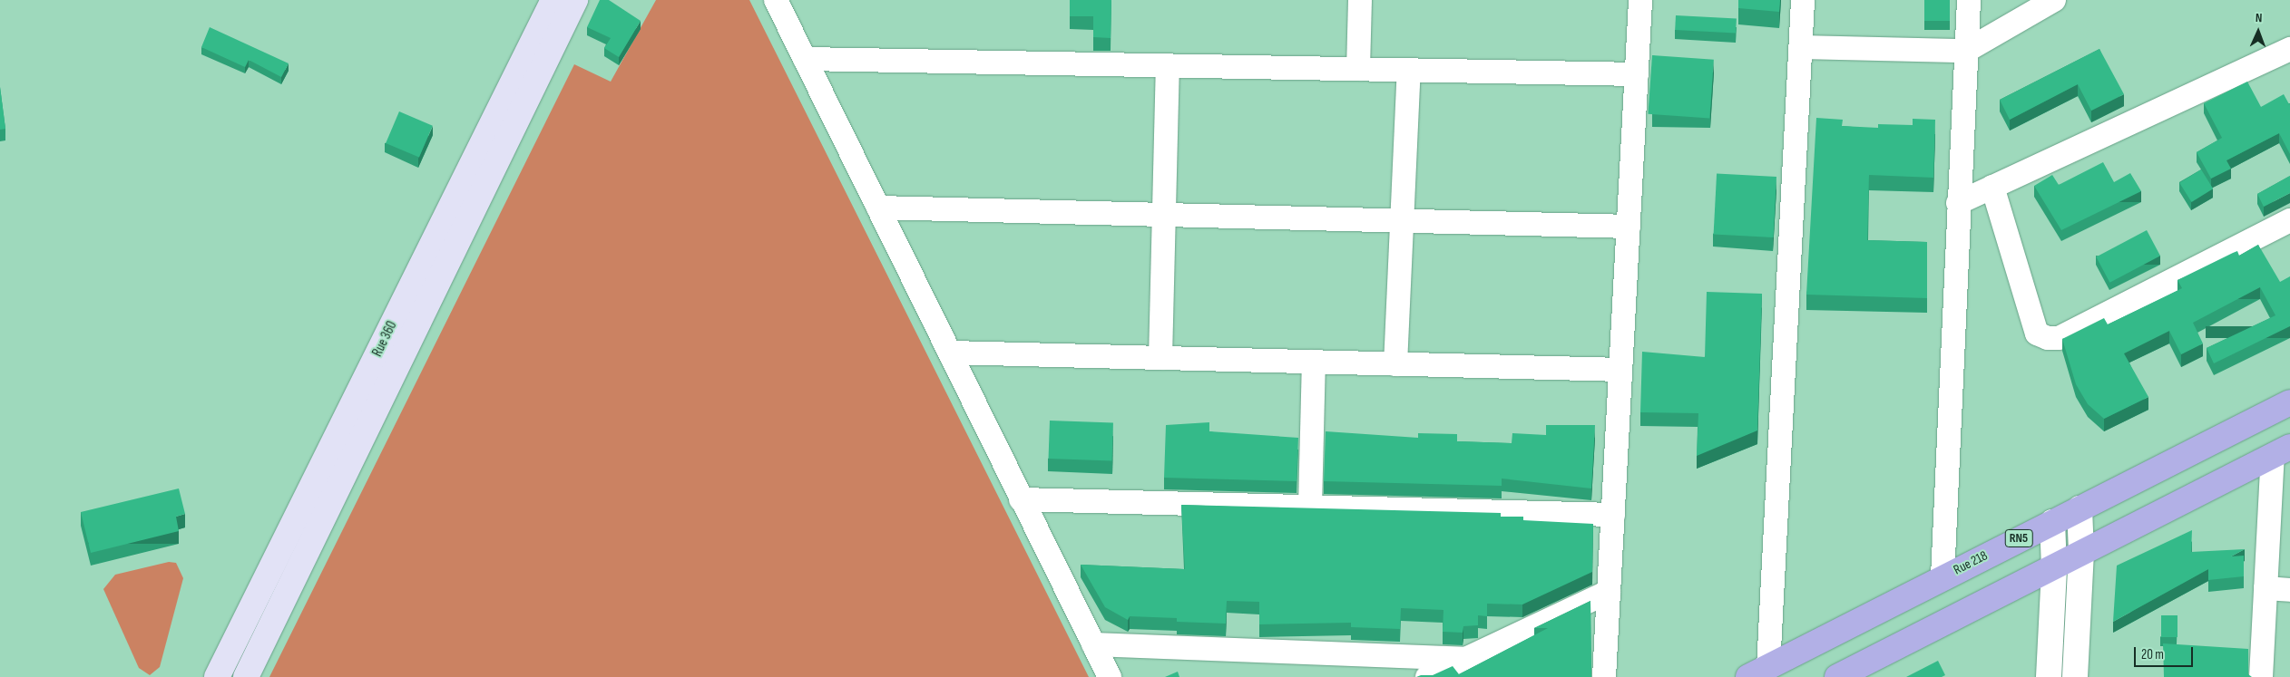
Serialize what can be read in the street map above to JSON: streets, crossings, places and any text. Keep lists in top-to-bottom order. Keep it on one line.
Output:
{"streets":{"highway":["RN5","Rue 218"],"main road":["Rue 360"]},"scale_bar":"20 m","north":"top"}
